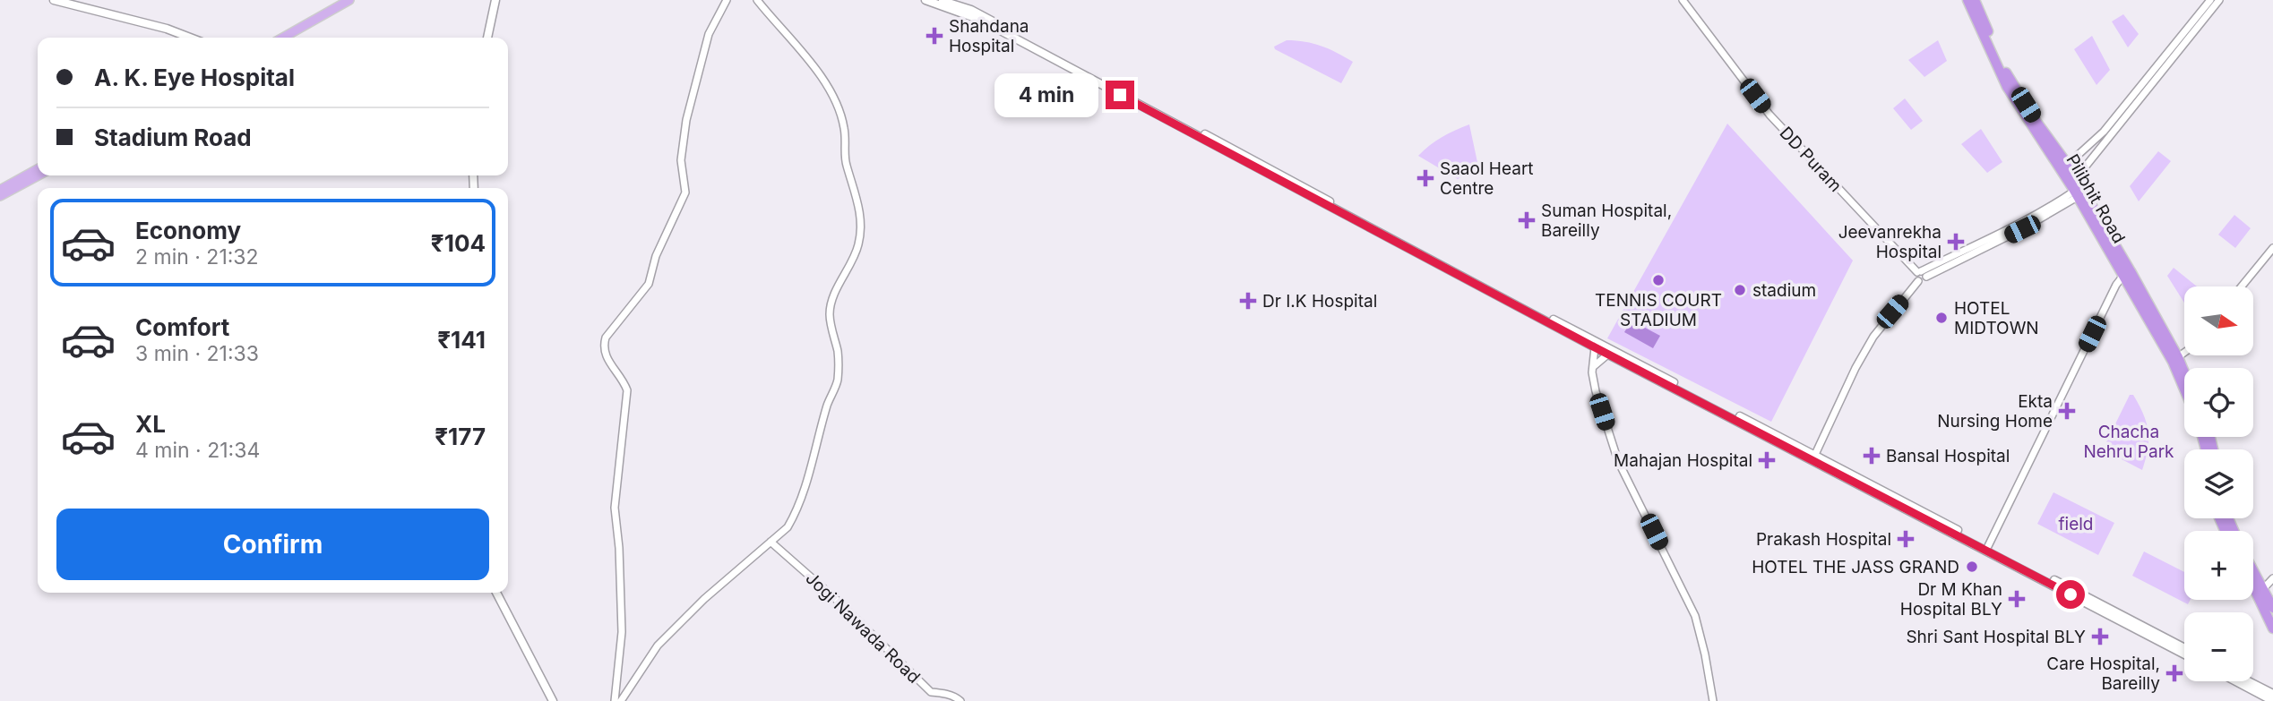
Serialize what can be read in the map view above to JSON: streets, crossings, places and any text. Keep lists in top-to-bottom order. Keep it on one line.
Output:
{"streets":{"highway":["Pilibhit Road"],"street":["DD Puram","Jogi Nawada Road"]},"parks":["Chacha Nehru Park","field"],"places":{"health":["Shahdana Hospital","Saaol Heart Centre","Suman Hospital, Bareilly","Jeevanrekha Hospital","Dr I.K Hospital","Ekta Nursing Home","Bansal Hospital","Mahajan Hospital","Prakash Hospital","Dr M Khan Hospital BLY","Shri Sant Hospital BLY","Care Hospital, Bareilly"],"other":["TENNIS COURT STADIUM","stadium","HOTEL MIDTOWN","HOTEL THE JASS GRAND"]},"north":"right","page":{"banner":["A. K. Eye Hospital","Stadium Road"],"bubble":"4 min","list":[{"name":"Economy","note":"2 min · 21:32","value":"₹104"},{"name":"Comfort","note":"3 min · 21:33","value":"₹141"},{"name":"XL","note":"4 min · 21:34","value":"₹177"}],"map_buttons":["+","−"],"buttons":"Confirm"}}
